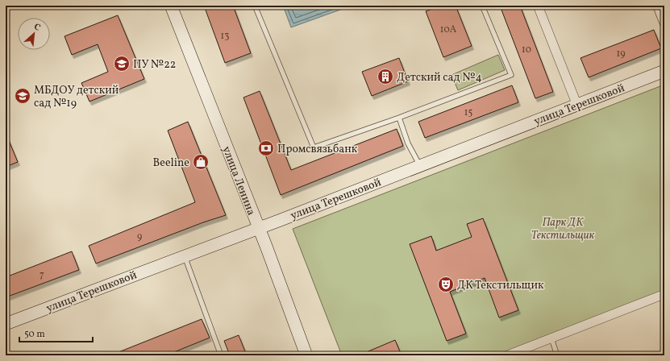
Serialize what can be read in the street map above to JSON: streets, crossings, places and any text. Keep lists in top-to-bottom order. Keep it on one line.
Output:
{"streets":{"street":["улица Терешковой","улица Ленина"]},"crossings":[["улица Терешковой","улица Ленина"]],"parks":["Парк ДК Текстильщик"],"places":{"school or university":["ПУ №22","МБДОУ детский сад №19"],"building":["Детский сад №4"],"bank":["Промсвязьбанк"],"shop":["Beeline"],"theatre":["ДК Текстильщик"]},"house_numbers":["10А","13","10","19","15","9","7"],"scale_bar":"50 m","north":"top right"}
